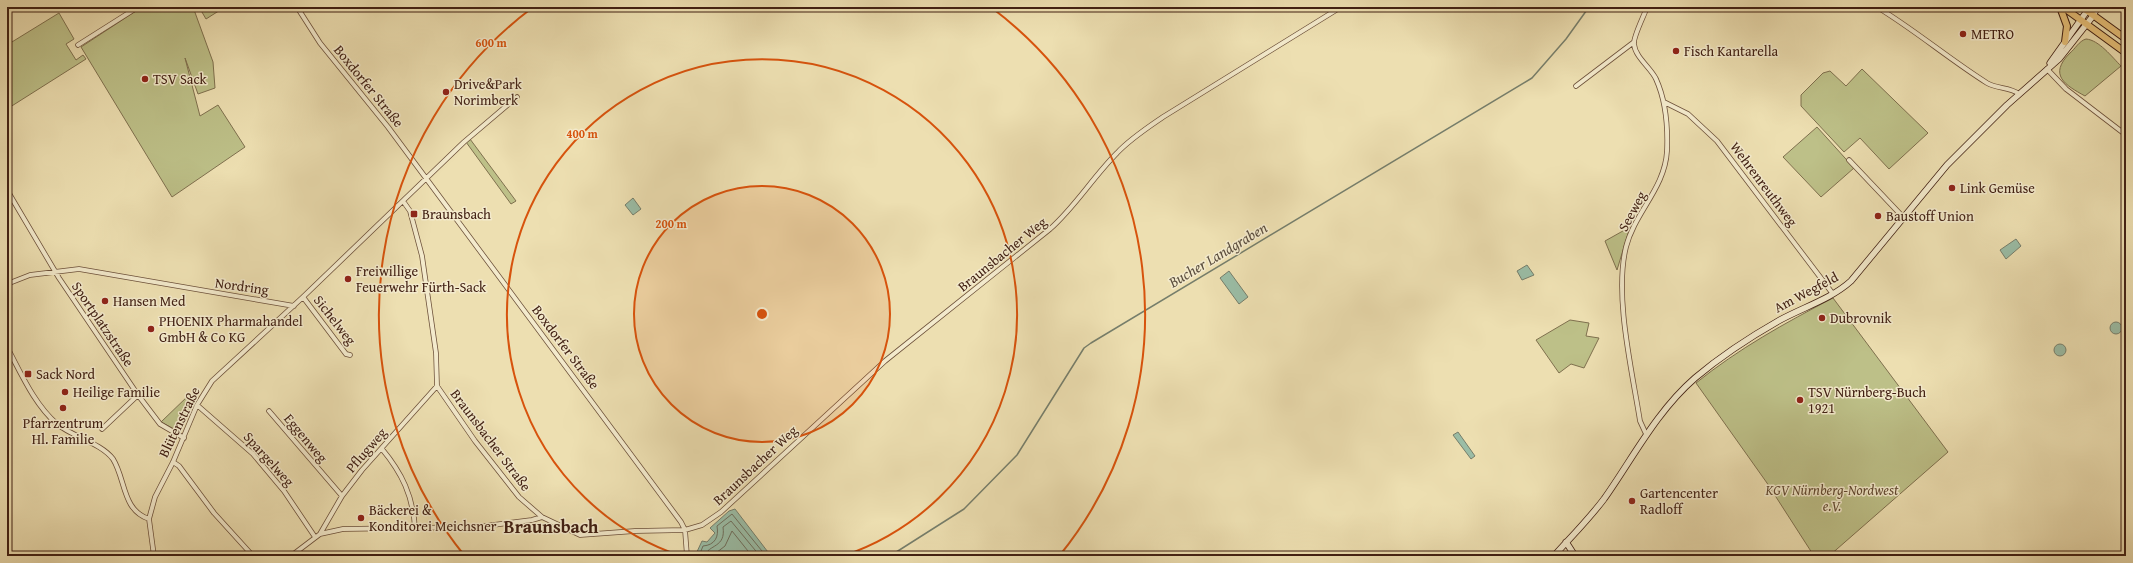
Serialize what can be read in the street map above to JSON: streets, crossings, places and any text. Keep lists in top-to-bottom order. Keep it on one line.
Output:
{"streets":{"street":["Boxdorfer Straße","Wehrenreuthweg","Seeweg","Braunsbacher Weg","Nordring","Am Wegfeld","Sichelweg","Sportplatzstraße","Blütenstraße","Eggenweg","Braunsbacher Straße","Pflugweg","Spargelweg"]},"crossings":[["Boxdorfer Straße","Braunsbacher Weg"],["Boxdorfer Straße","Braunsbacher Straße"],["Wehrenreuthweg","Seeweg"],["Wehrenreuthweg","Am Wegfeld"],["Seeweg","Am Wegfeld"],["Braunsbacher Weg","Braunsbacher Straße"],["Nordring","Sportplatzstraße"],["Nordring","Blütenstraße"],["Sportplatzstraße","Blütenstraße"],["Blütenstraße","Spargelweg"],["Eggenweg","Pflugweg"],["Braunsbacher Straße","Pflugweg"]],"districts":["Braunsbach"],"water":["Bucher Landgraben"],"parks":["KGV Nürnberg-Nordwest e.V."],"places":{"other":["METRO","Fisch Kantarella","TSV Sack","Drive&Park Norimberk","Link Gemüse","Baustoff Union","Freiwillige Feuerwehr Fürth-Sack","Hansen Med","Dubrovnik","PHOENIX Pharmahandel GmbH & Co KG","Heilige Familie","TSV Nürnberg-Buch 1921","Pfarrzentrum Hl. Familie","Gartencenter Radloff","Bäckerei & Konditorei Meichsner"],"transit":["Braunsbach","Sack Nord"]},"rings":["600 m","400 m","200 m"]}
